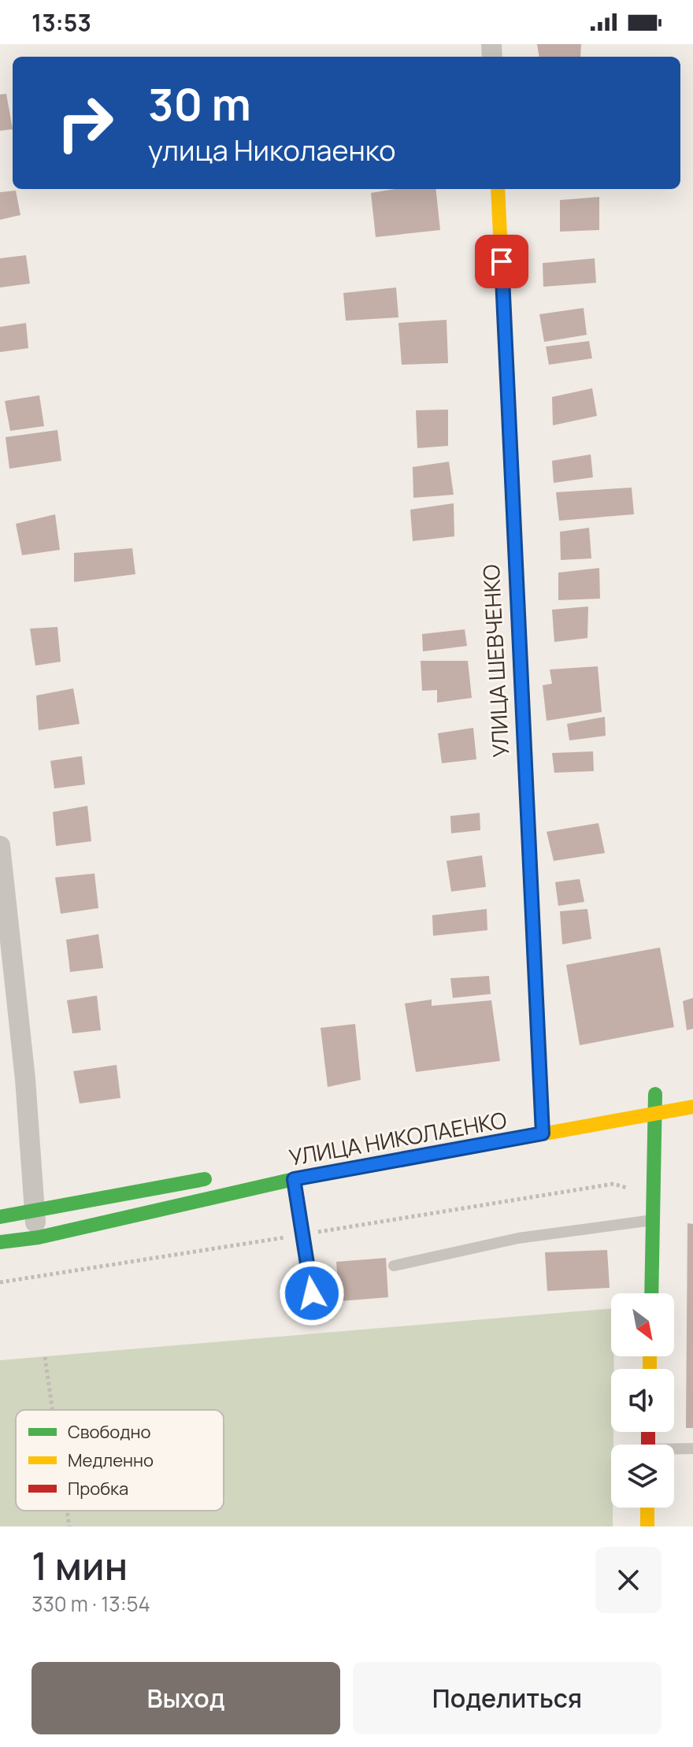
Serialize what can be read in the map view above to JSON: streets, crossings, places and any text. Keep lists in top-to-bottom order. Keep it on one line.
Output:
{"streets":{"street":["УЛИЦА ШЕВЧЕНКО","УЛИЦА НИКОЛАЕНКО"]},"crossings":[["УЛИЦА ШЕВЧЕНКО","УЛИЦА НИКОЛАЕНКО"]],"legend":["Свободно","Медленно","Пробка"],"north":"bottom right","page":{"status":"13:53","turn":["30 m","улица Николаенко"],"heading":["1 мин","330 m · 13:54"],"buttons":["Выход","Поделиться"]}}
